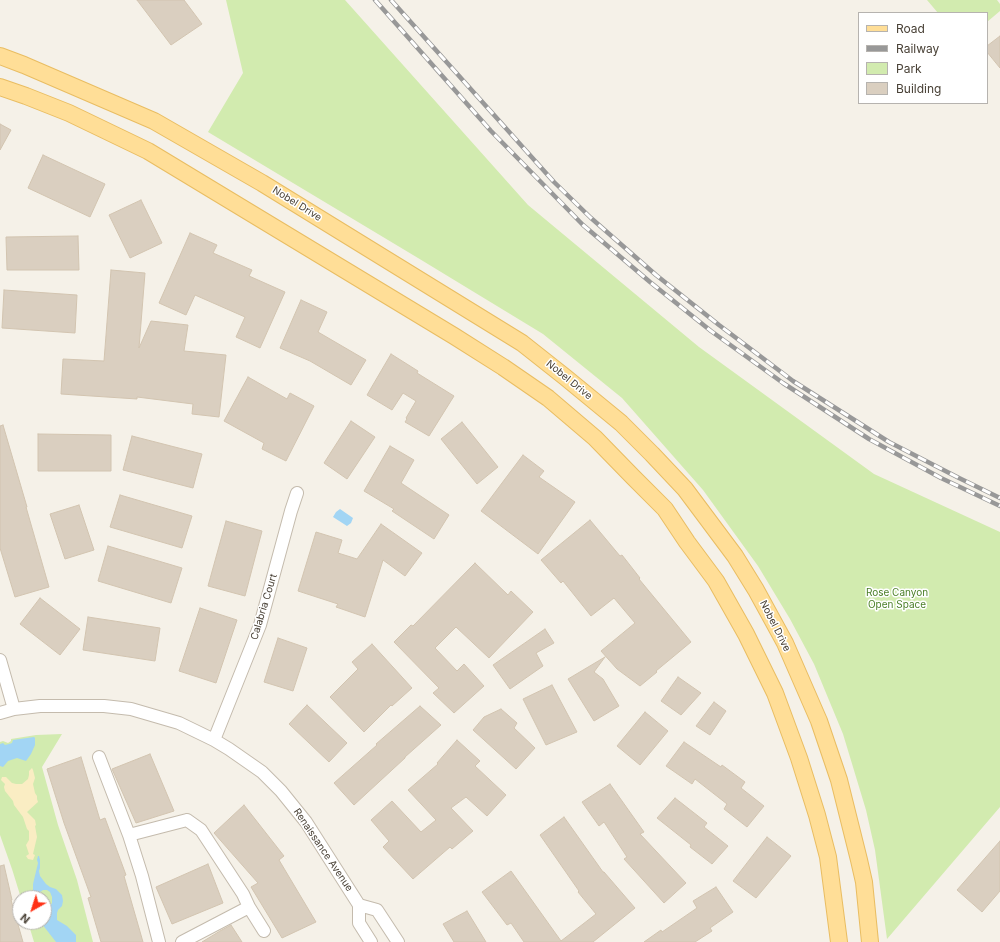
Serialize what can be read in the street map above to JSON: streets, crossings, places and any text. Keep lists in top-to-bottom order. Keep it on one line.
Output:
{"streets":{"main road":["Nobel Drive"],"street":["Calabria Court","Renaissance Avenue"]},"crossings":[["Calabria Court","Renaissance Avenue"]],"parks":["Rose Canyon Open Space"],"legend":["Road","Railway","Park","Building"],"north":"bottom left"}
